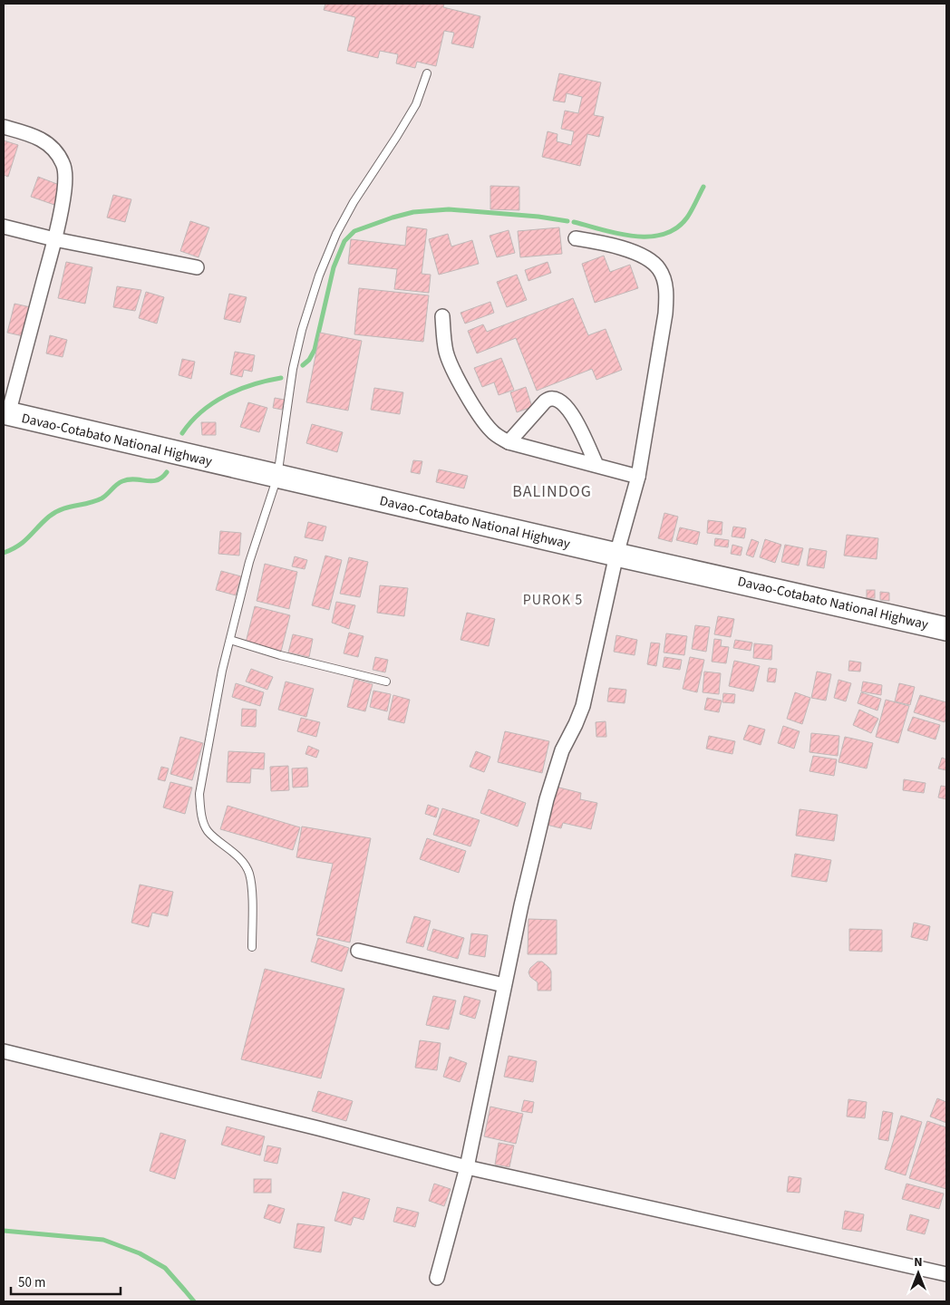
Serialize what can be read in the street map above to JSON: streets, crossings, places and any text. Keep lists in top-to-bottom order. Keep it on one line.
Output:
{"streets":{"highway":["Davao-Cotabato National Highway"]},"districts":["BALINDOG","PUROK 5"],"scale_bar":"50 m","north":"top"}
